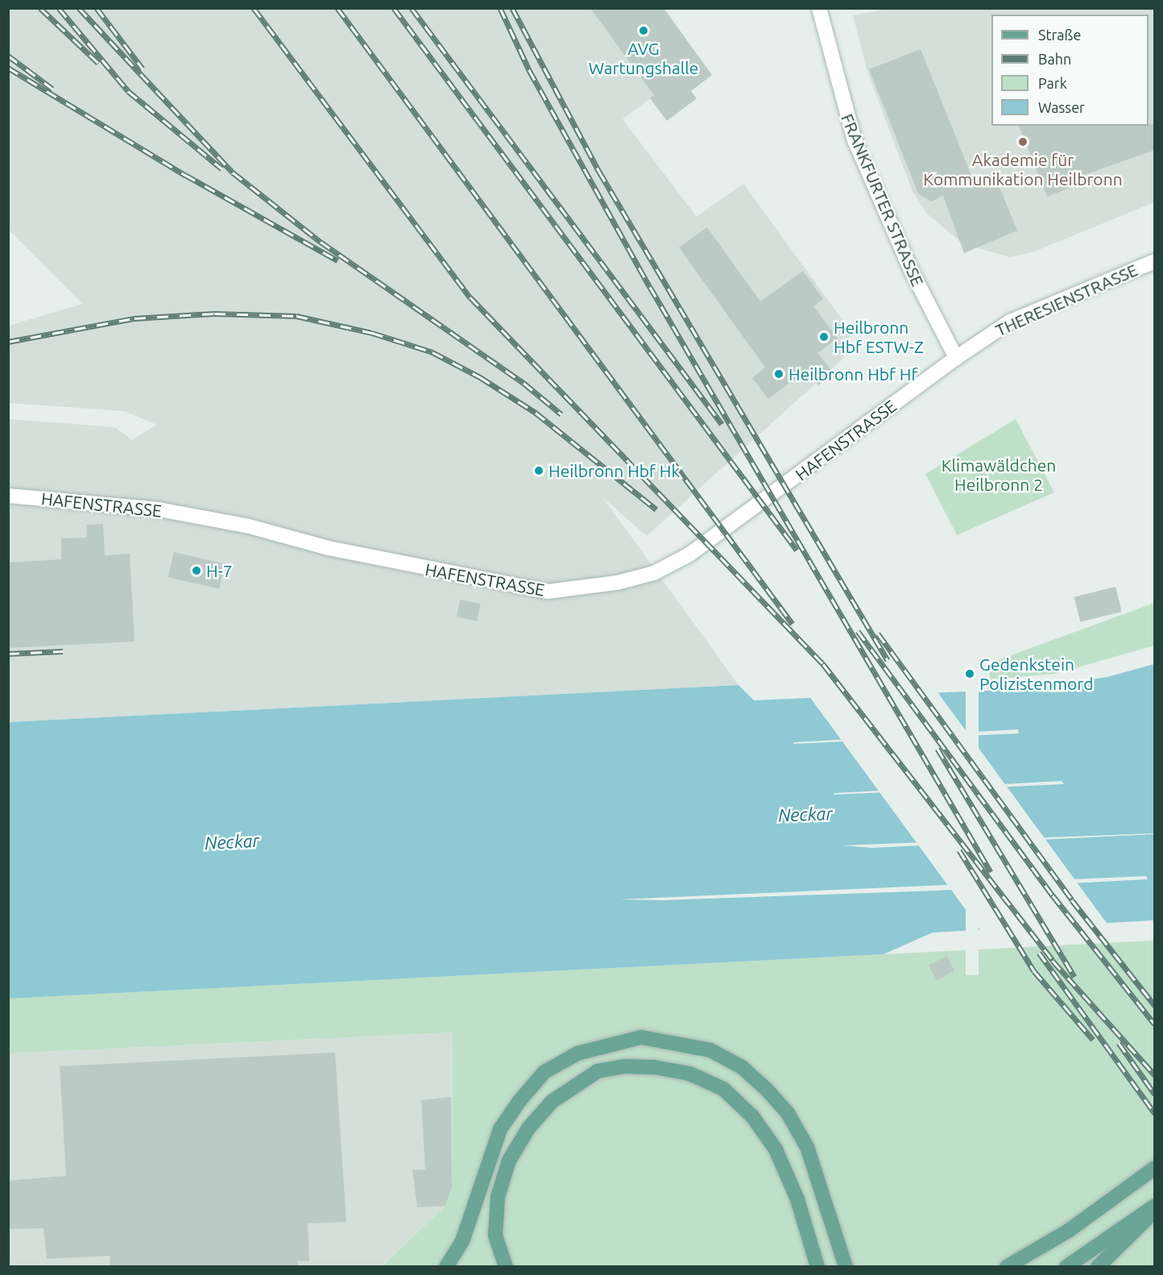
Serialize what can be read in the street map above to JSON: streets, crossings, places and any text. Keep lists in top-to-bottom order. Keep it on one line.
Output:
{"streets":{"main road":["FRANKFURTER STRASSE","THERESIENSTRASSE","HAFENSTRASSE"]},"crossings":[["FRANKFURTER STRASSE","THERESIENSTRASSE"],["FRANKFURTER STRASSE","HAFENSTRASSE"],["THERESIENSTRASSE","HAFENSTRASSE"]],"water":["Neckar"],"parks":["Klimawäldchen Heilbronn 2"],"places":["AVG Wartungshalle","Akademie für Kommunikation Heilbronn","Heilbronn Hbf ESTW-Z","Heilbronn Hbf Hf","Heilbronn Hbf Hk","H-7","Gedenkstein Polizistenmord"],"legend":["Straße","Bahn","Park","Wasser"]}
